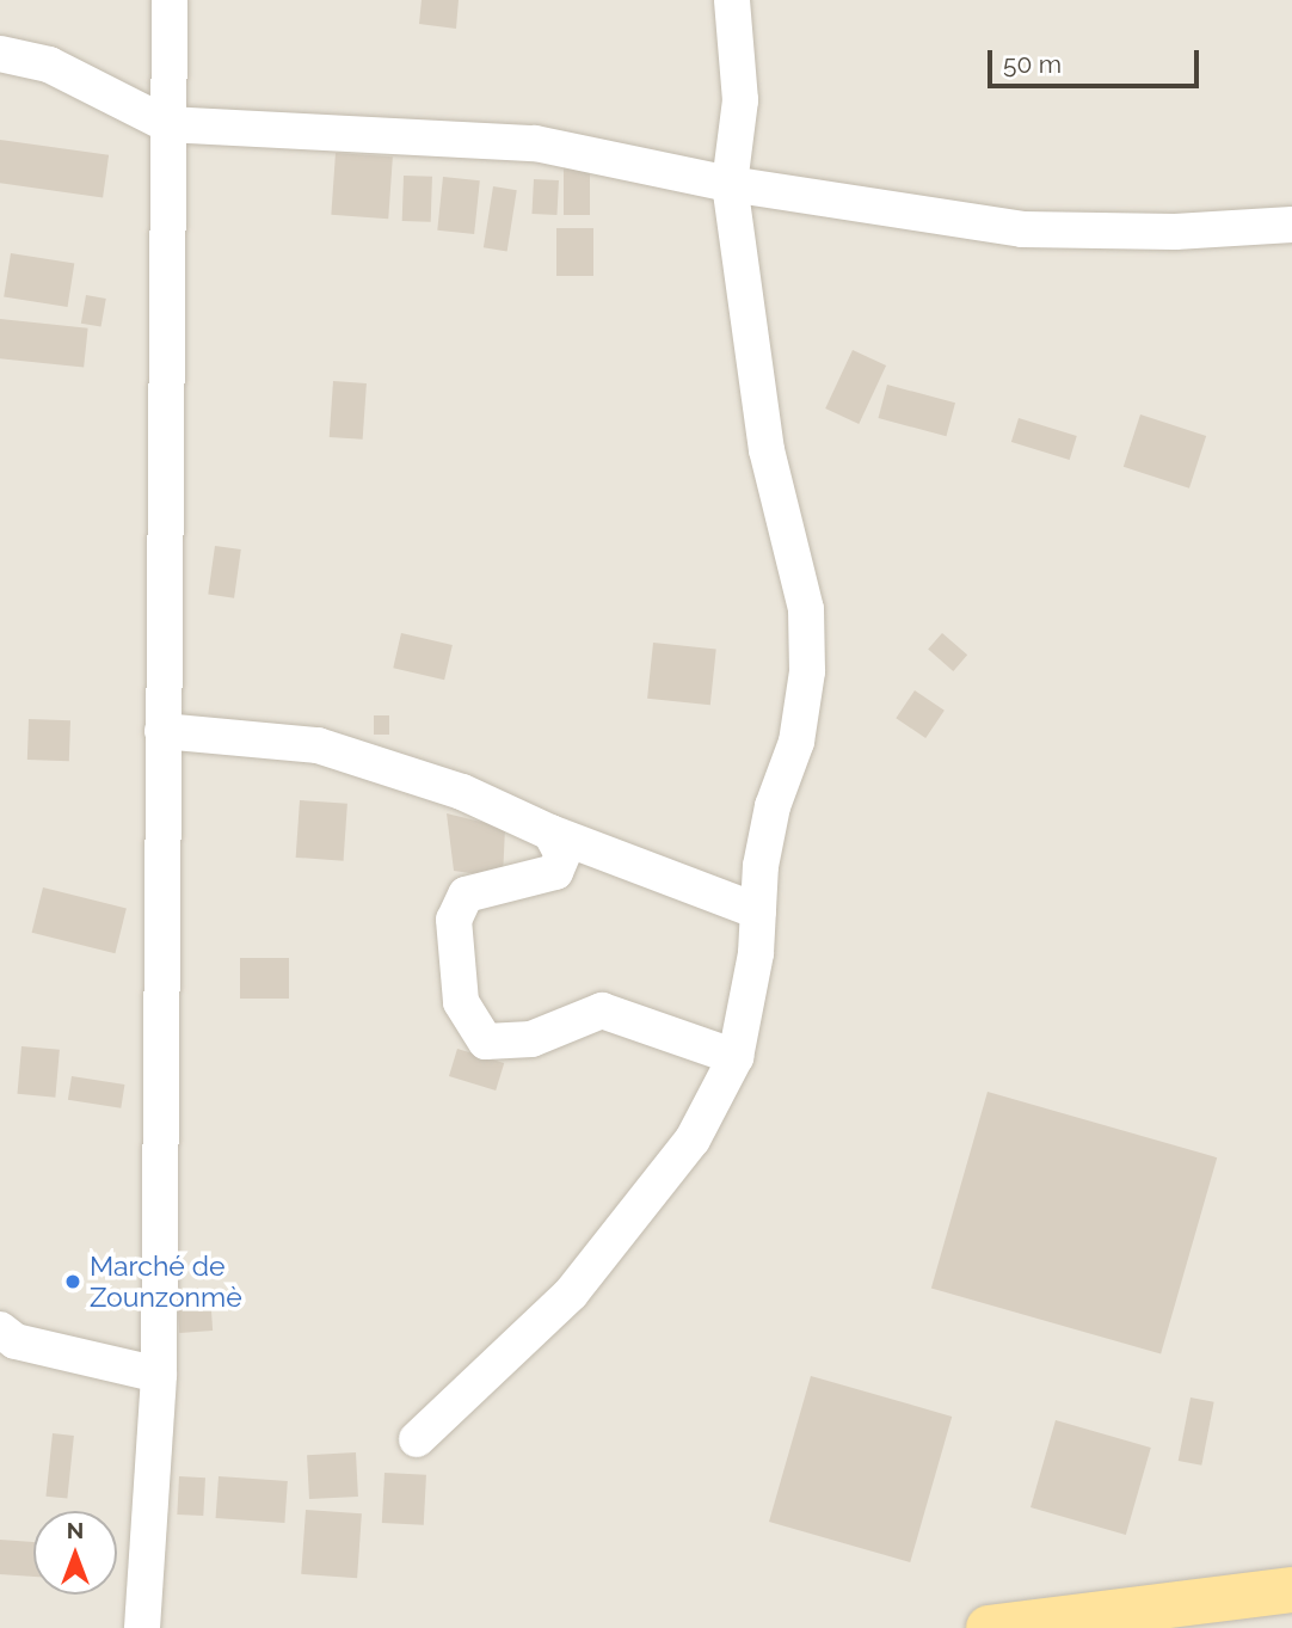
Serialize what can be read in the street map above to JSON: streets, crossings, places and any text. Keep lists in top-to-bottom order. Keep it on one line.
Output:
{"places":["Marché de Zounzonmè"],"scale_bar":"50 m","north":"top"}
